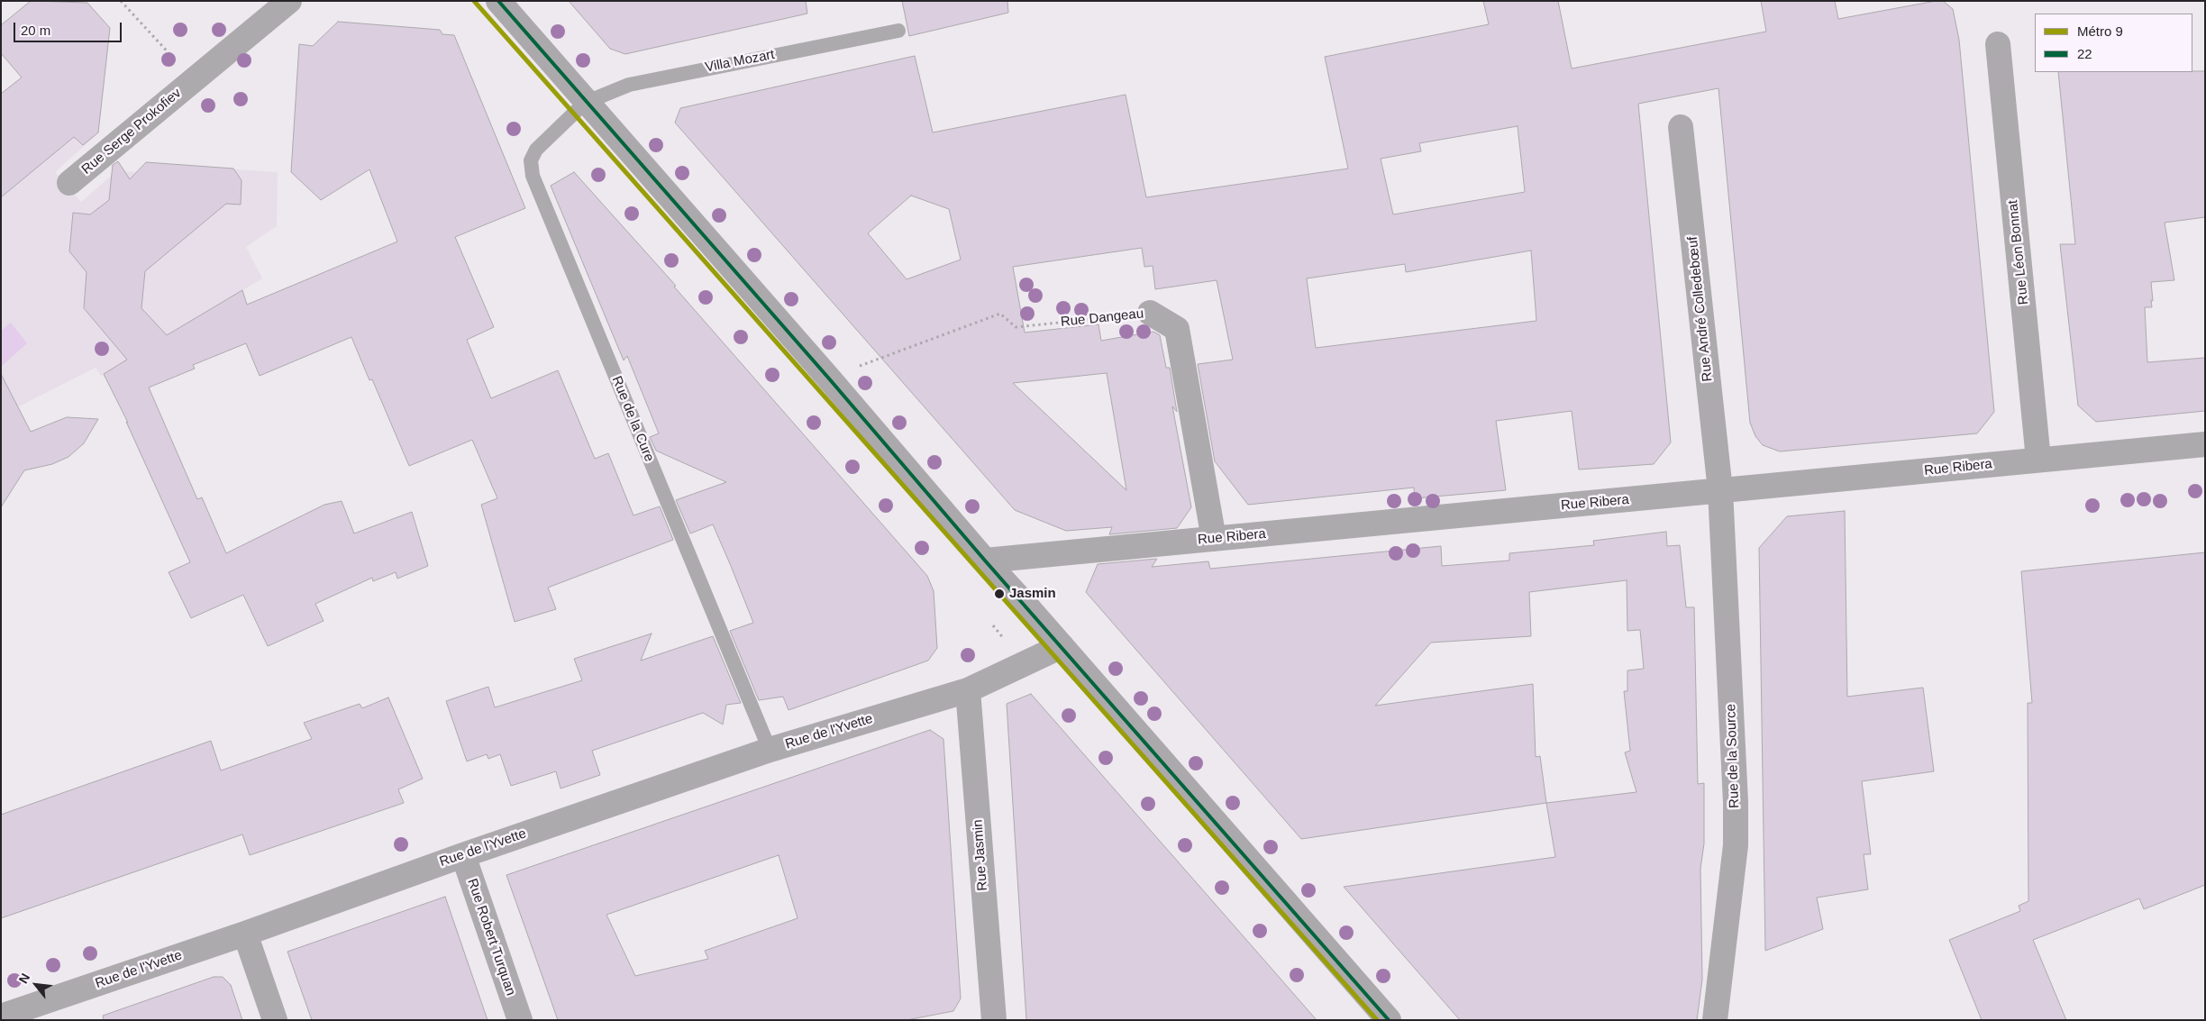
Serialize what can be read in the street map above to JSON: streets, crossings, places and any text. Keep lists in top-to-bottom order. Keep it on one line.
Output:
{"streets":{"street":["Rue Serge Prokofiev","Rue Léon Bonnat","Rue André Colledebœuf","Rue Dangeau","Rue Ribera","Rue de l'Yvette","Rue de la Source","Rue Jasmin","Rue Robert Turquan"],"lane":["Villa Mozart","Rue de la Cure"]},"crossings":[["Villa Mozart","Rue de la Cure"],["Rue Léon Bonnat","Rue Ribera"],["Rue André Colledebœuf","Rue Ribera"],["Rue André Colledebœuf","Rue de la Source"],["Rue Dangeau","Rue Ribera"],["Rue de la Cure","Rue de l'Yvette"],["Rue Ribera","Rue de la Source"],["Rue de l'Yvette","Rue Jasmin"],["Rue de l'Yvette","Rue Robert Turquan"]],"places":["Jasmin"],"lines":["metro line 9","transit line 22"],"legend":["Métro 9","22"],"scale_bar":"20 m","north":"top left"}
